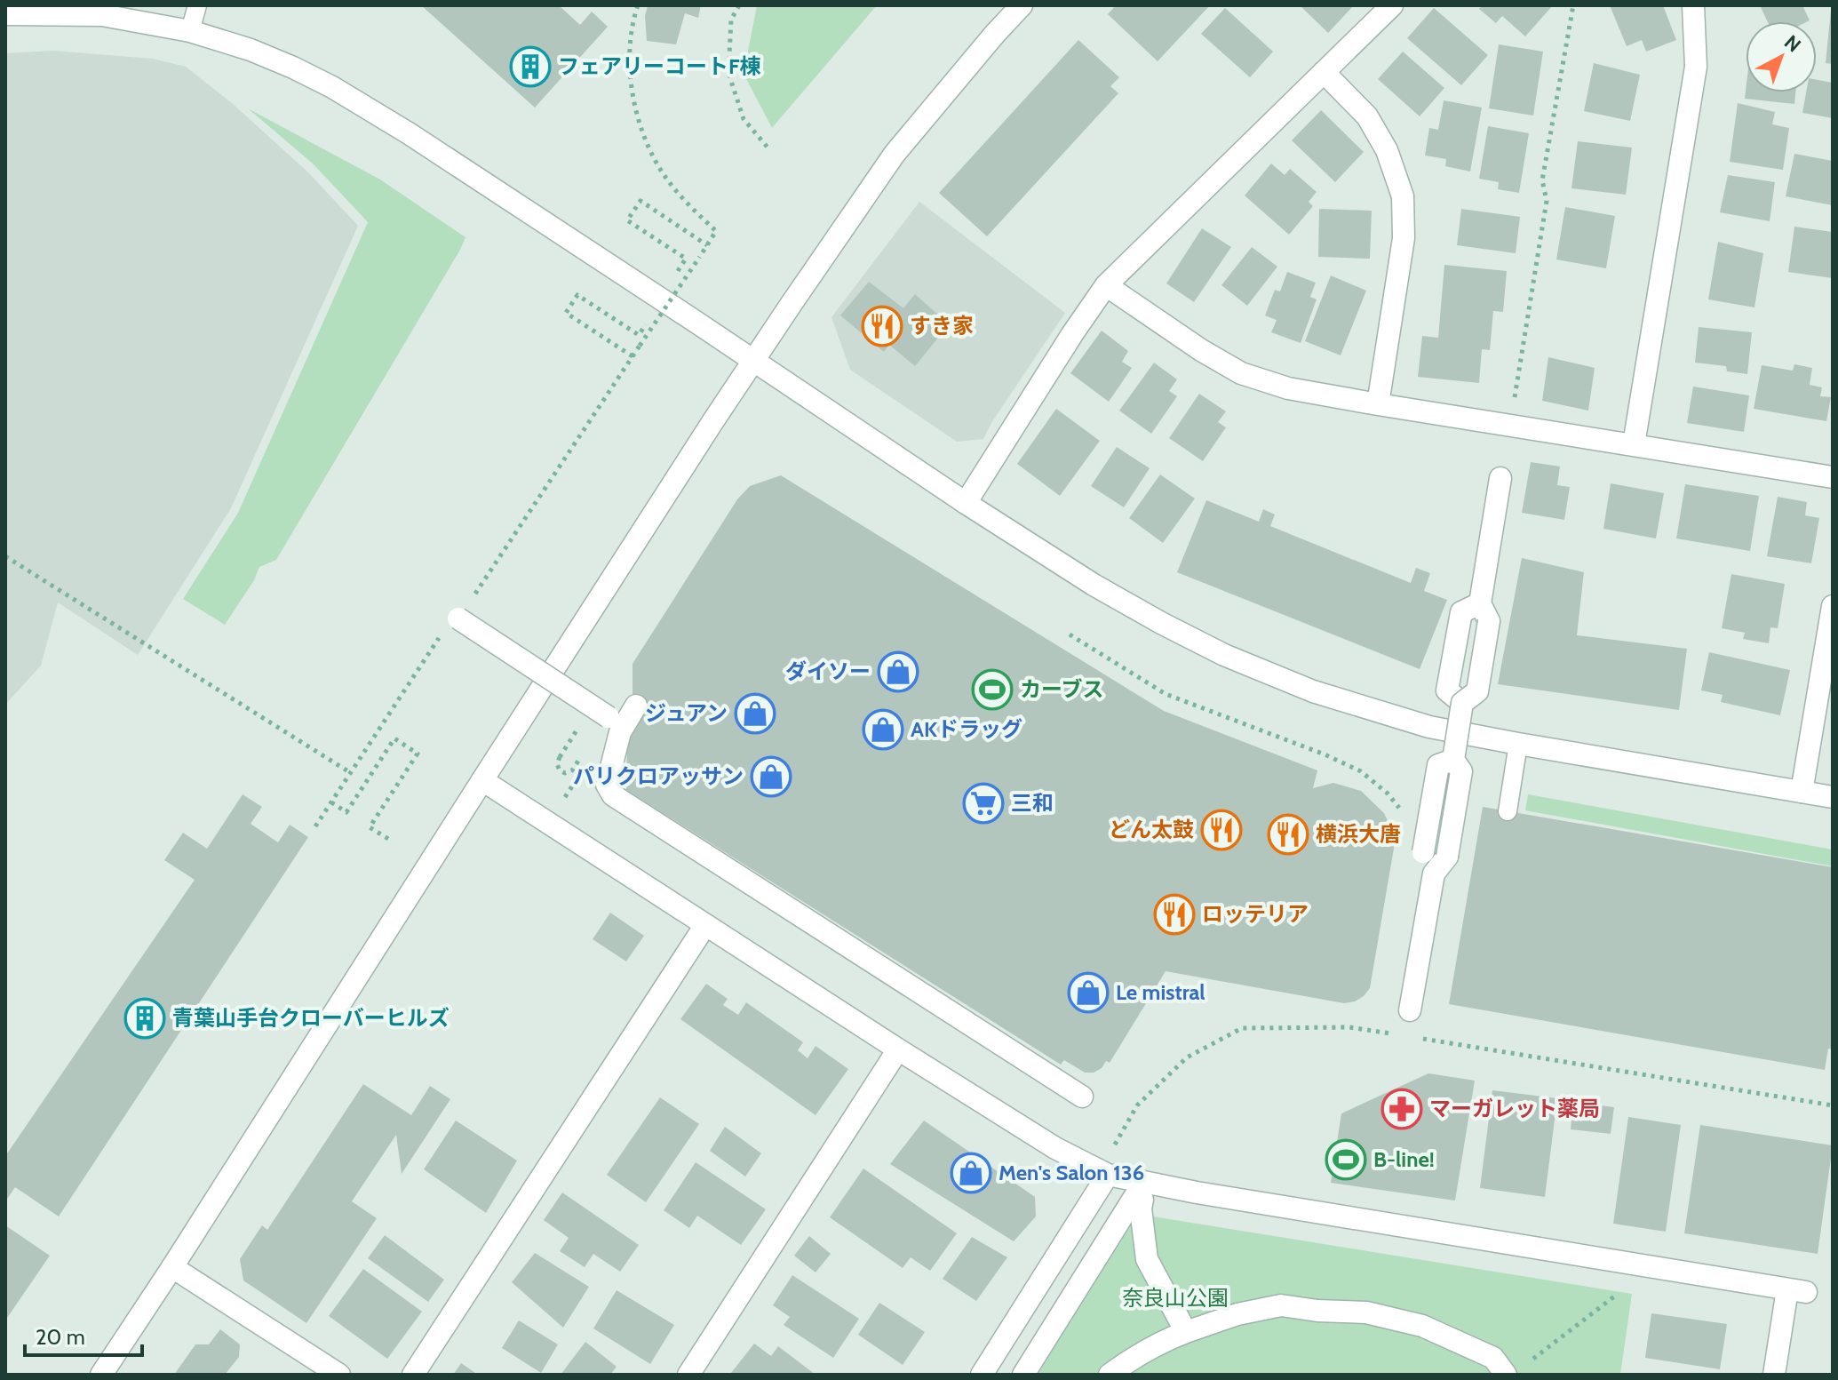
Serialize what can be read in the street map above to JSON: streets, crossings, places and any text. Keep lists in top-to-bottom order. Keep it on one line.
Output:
{"parks":["奈良山公園"],"places":{"building":["フェアリーコートF棟","青葉山手台クローバーヒルズ"],"restaurant":["すき家","どん太鼓","横浜大唐","ロッテリア"],"shop":["ダイソー","ジュアン","AKドラッグ","パリクロアッサン","Le mistral","Men's Salon 136"],"sports":["カーブス","B-line!"],"supermarket":["三和"],"pharmacy":["マーガレット薬局"]},"scale_bar":"20 m","north":"top right"}
